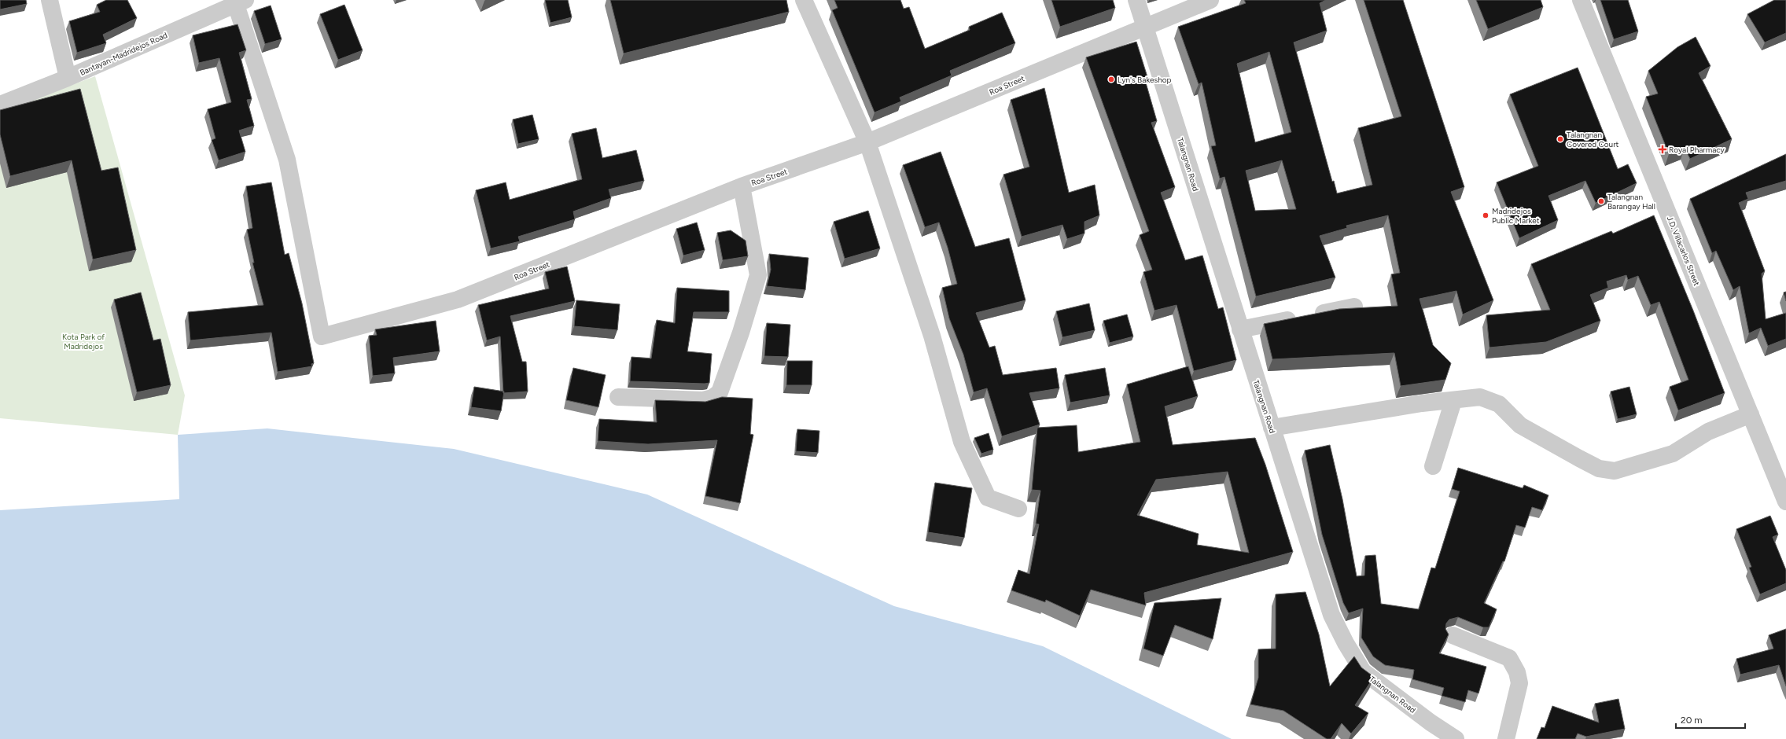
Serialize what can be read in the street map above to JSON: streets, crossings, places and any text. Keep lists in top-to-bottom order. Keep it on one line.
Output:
{"streets":{"street":["Bantayan-Madridejos Road","Roa Street","Talangnan Road","J.D. Villacarlos Street"]},"crossings":[["Bantayan-Madridejos Road","Roa Street"],["Roa Street","Talangnan Road"]],"parks":["Kota Park of Madridejos"],"places":{"other":["Lyn's Bakeshop","Talangnan Covered Court","Talangnan Barangay Hall","Madridejos Public Market"],"health":["Royal Pharmacy"]},"scale_bar":"20 m"}
